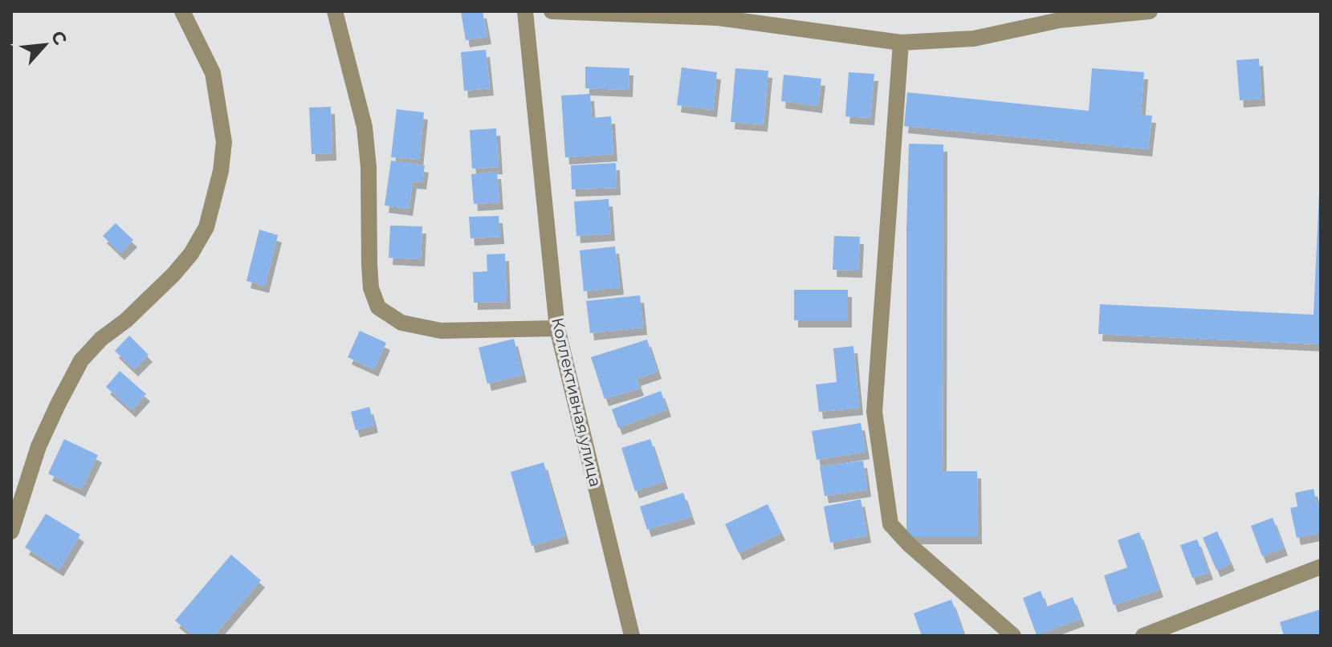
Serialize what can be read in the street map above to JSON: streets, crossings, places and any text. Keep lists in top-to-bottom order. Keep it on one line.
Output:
{"streets":{"street":["Коллективная улица"]},"north":"top right"}
